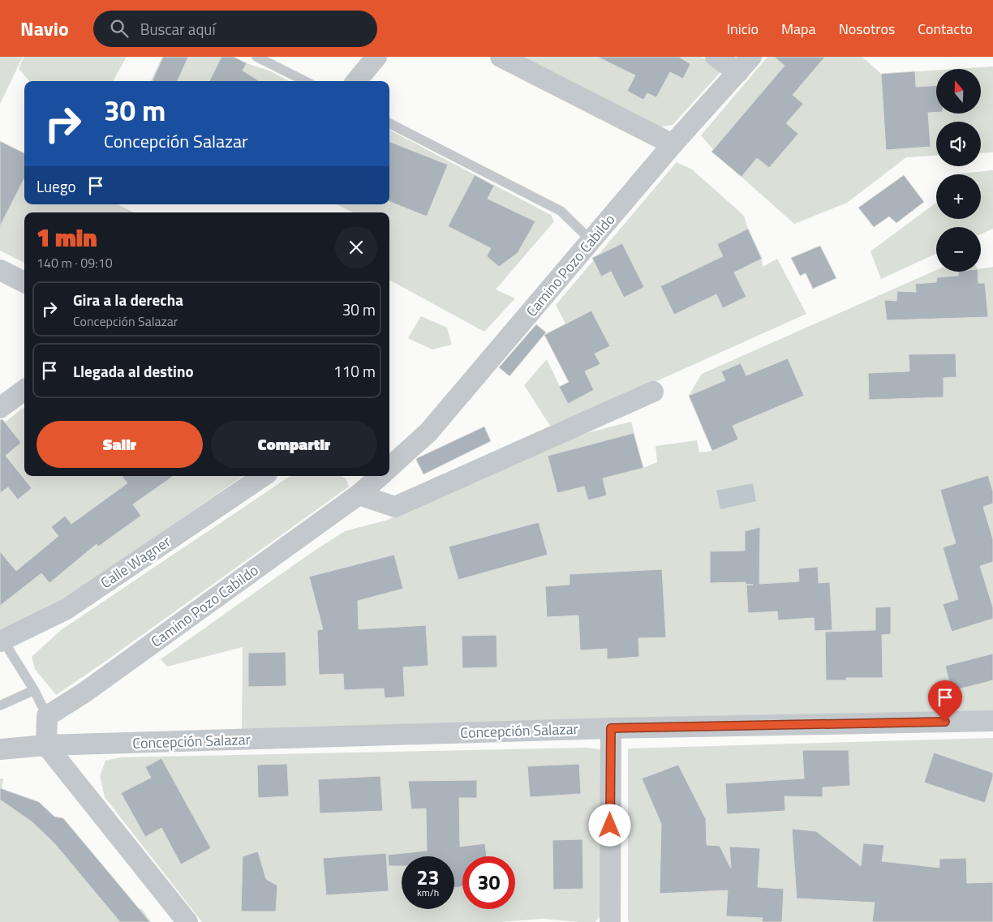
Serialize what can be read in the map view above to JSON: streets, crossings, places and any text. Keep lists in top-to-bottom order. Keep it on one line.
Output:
{"streets":{"street":["Camino Pozo Cabildo","Calle Wagner","Concepción Salazar"]},"north":"top","page":{"header":"Navio","search":"Buscar aquí","nav":["Inicio","Mapa","Nosotros","Contacto"],"map_buttons":["+","−"],"turn":["30 m","Concepción Salazar"],"then":"Luego","heading":["1 min","140 m · 09:10"],"list":[{"name":"Gira a la derecha","note":"Concepción Salazar","value":"30 m"},{"name":"Llegada al destino","value":"110 m"}],"buttons":["Salir","Compartir"],"speed":"23 km/h","limit":"30"}}
